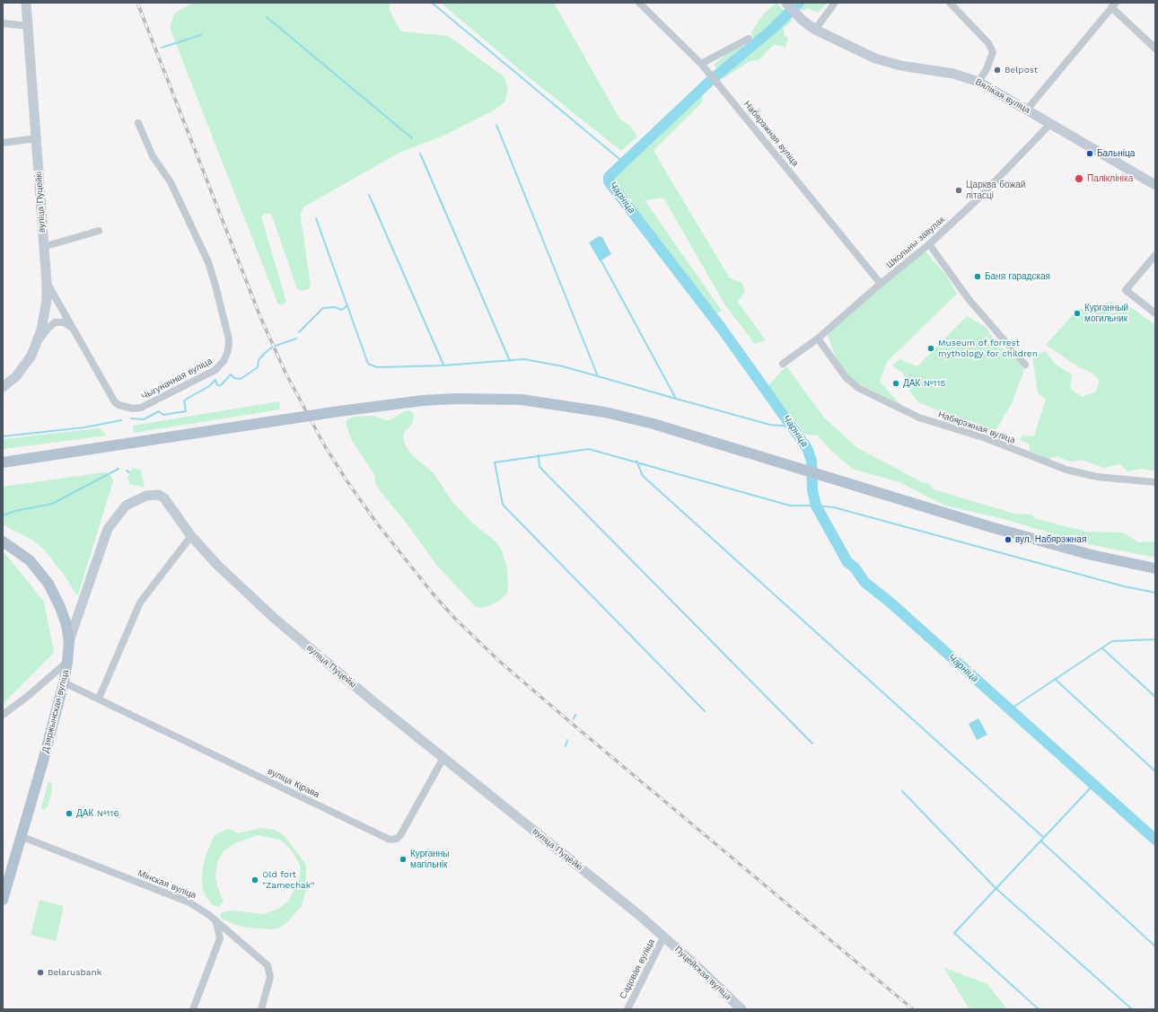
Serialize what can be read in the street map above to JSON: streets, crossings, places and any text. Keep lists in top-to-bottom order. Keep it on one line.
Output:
{"streets":{"main road":["Дзяржынская вуліца"],"street":["Вялікая вуліца","Набярэжная вуліца","вуліца Пуцейкі","Школьны завулак","Чыгуначная вуліца","вуліца Кірава","Мінская вуліца","Садовая вуліца","Пуцейская вуліца"]},"crossings":[["Вялікая вуліца","Школьны завулак"],["Набярэжная вуліца","Школьны завулак"],["вуліца Пуцейкі","Чыгуначная вуліца"],["вуліца Пуцейкі","Дзяржынская вуліца"],["вуліца Пуцейкі","вуліца Кірава"],["вуліца Пуцейкі","Садовая вуліца"],["вуліца Пуцейкі","Пуцейская вуліца"],["Дзяржынская вуліца","вуліца Кірава"],["Дзяржынская вуліца","Мінская вуліца"],["Садовая вуліца","Пуцейская вуліца"]],"water":["Чарніца"],"places":["Belpost","Бальніца","Паліклініка","Царква божай літасці","Баня гарадская","Курганный могильник","Museum of forrest mythology for children","ДАК №115","вул. Набярэжная","ДАК №116","Курганны магільнік","Old fort \"Zamechak\"","Belarusbank"]}
